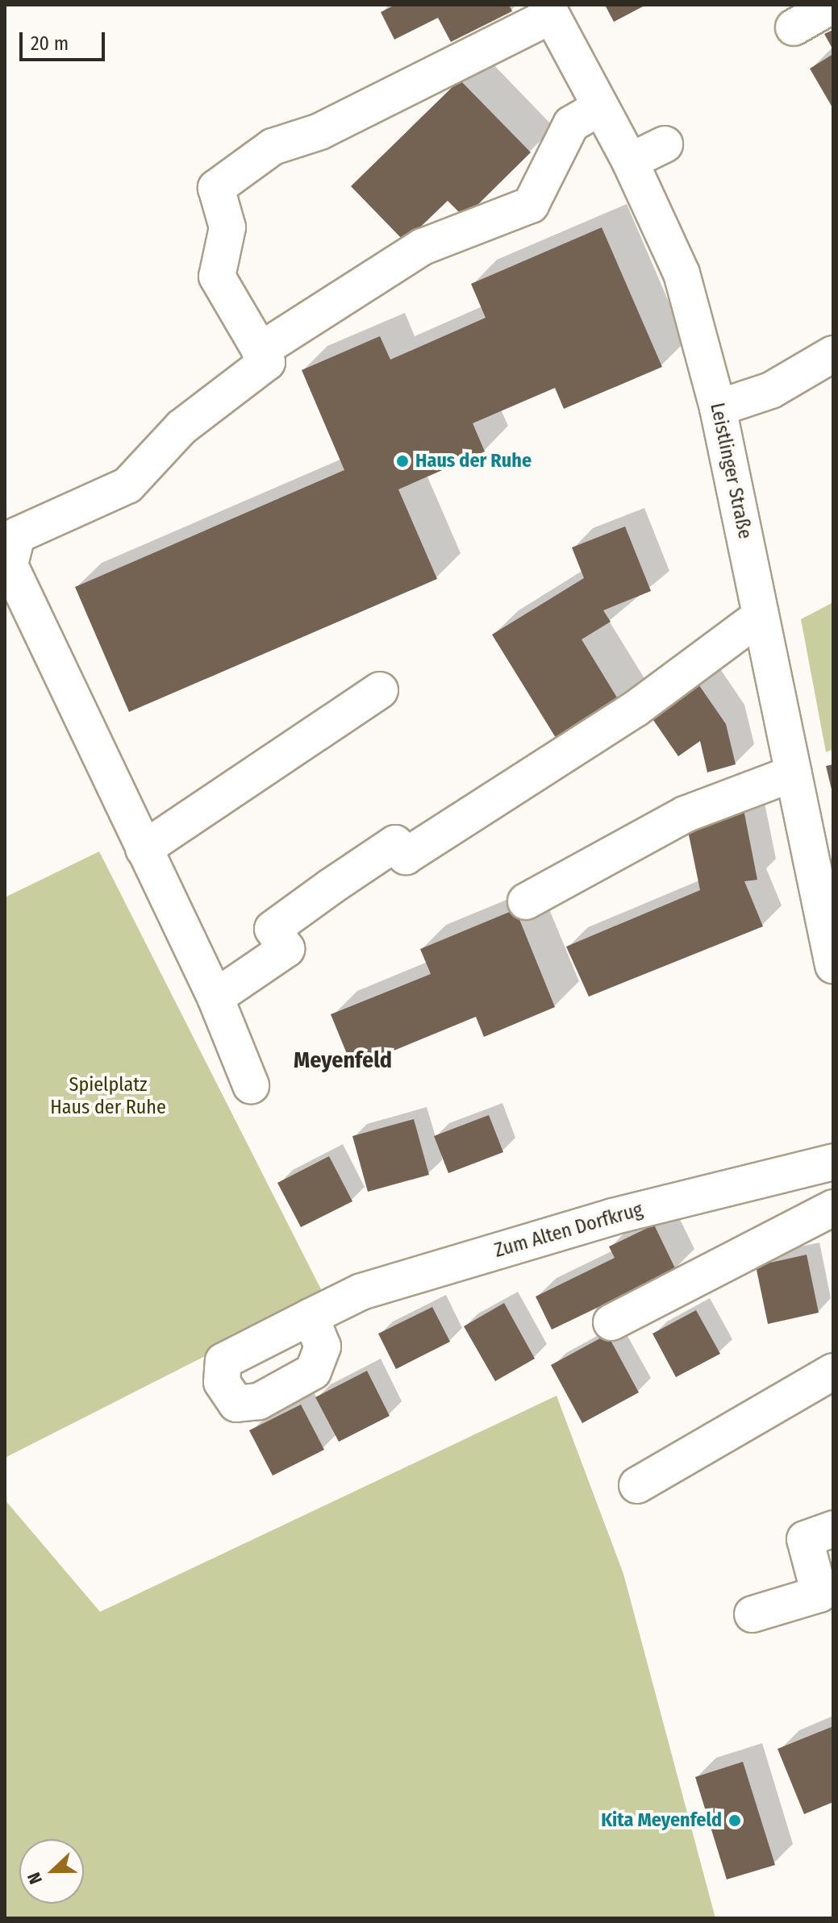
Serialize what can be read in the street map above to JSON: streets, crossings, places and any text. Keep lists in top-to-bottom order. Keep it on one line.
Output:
{"streets":{"street":["Leistlinger Straße","Zum Alten Dorfkrug"]},"districts":["Meyenfeld"],"parks":["Spielplatz Haus der Ruhe"],"places":["Haus der Ruhe","Kita Meyenfeld"],"scale_bar":"20 m","north":"left"}
